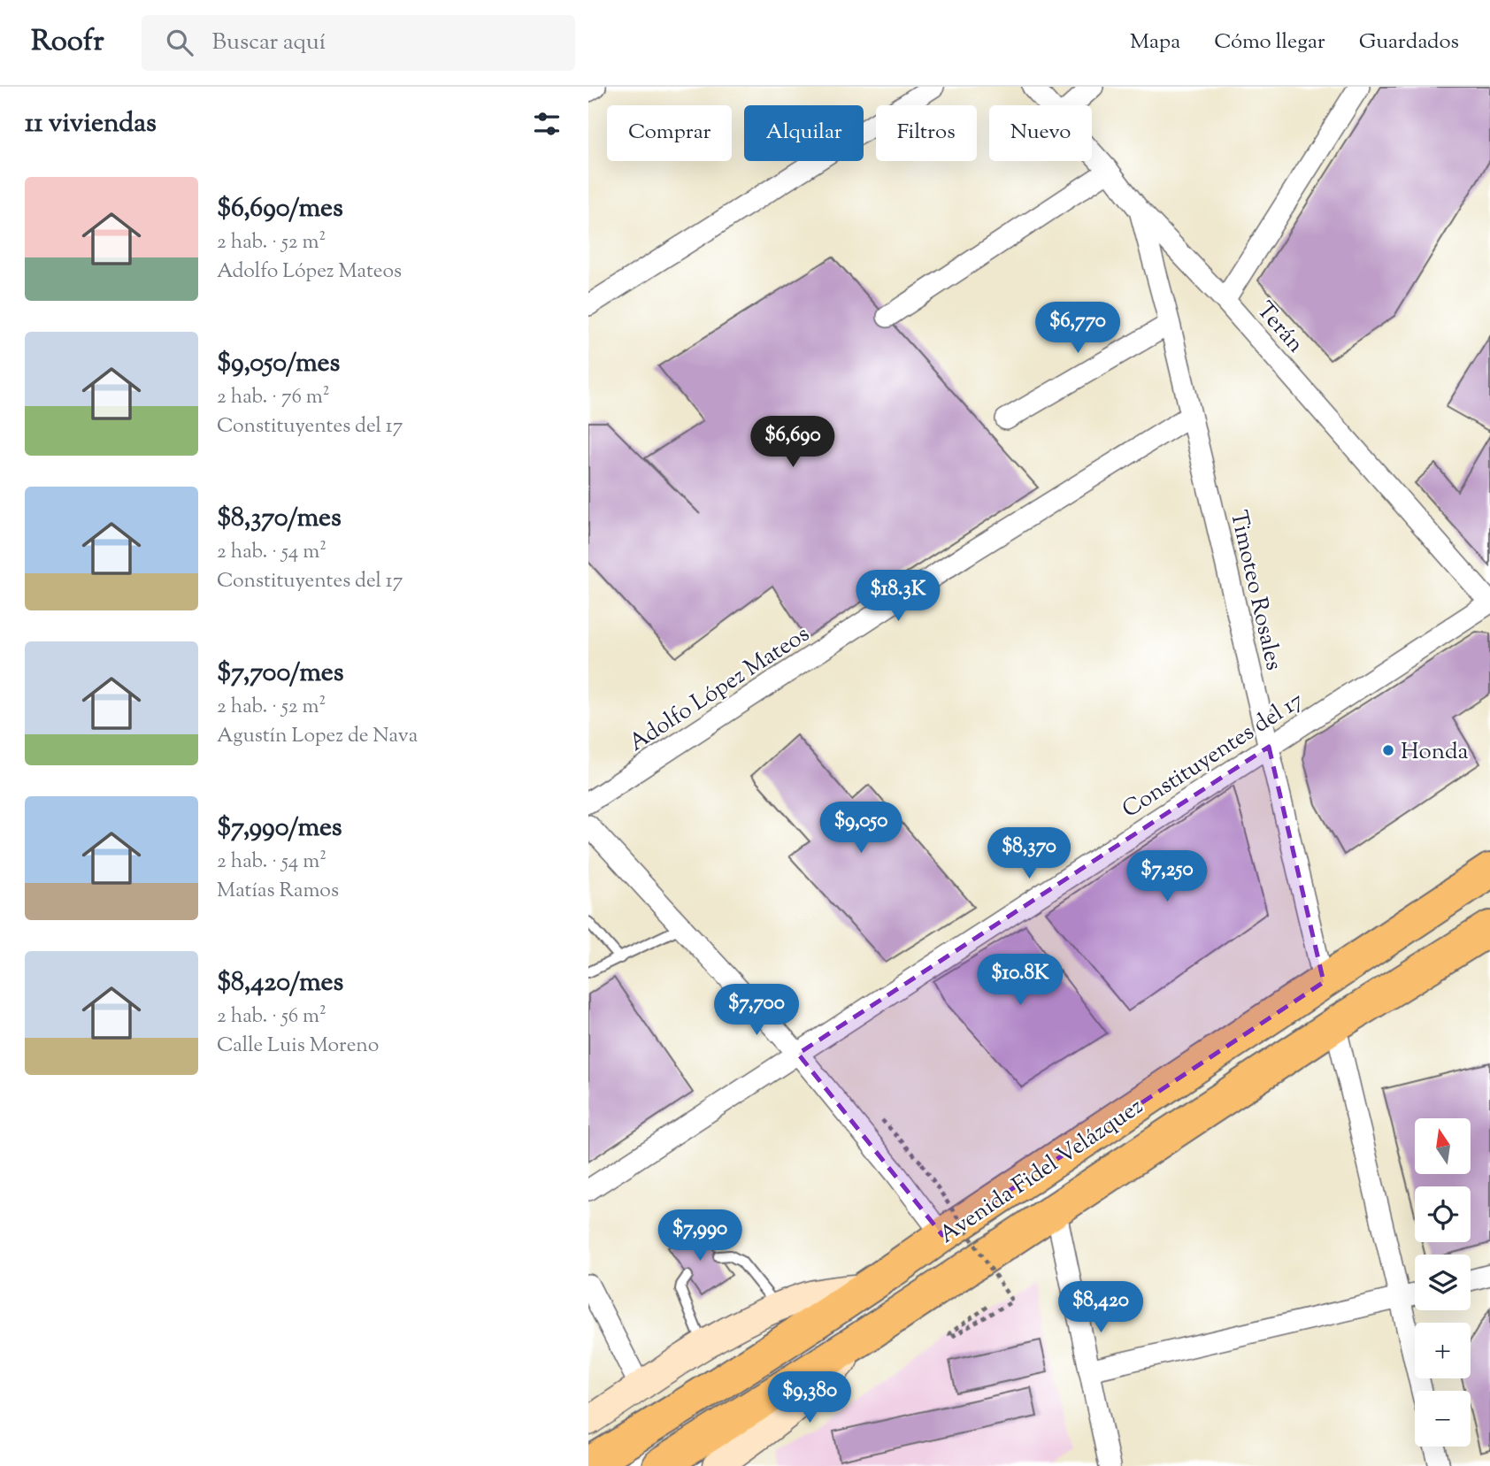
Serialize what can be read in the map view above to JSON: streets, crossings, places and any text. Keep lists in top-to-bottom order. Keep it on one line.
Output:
{"streets":{"highway":["Avenida Fidel Velázquez"],"street":["Terán","Timoteo Rosales","Adolfo López Mateos","Constituyentes del 17"]},"crossings":[["Terán","Timoteo Rosales"],["Terán","Constituyentes del 17"],["Timoteo Rosales","Adolfo López Mateos"],["Timoteo Rosales","Constituyentes del 17"],["Timoteo Rosales","Avenida Fidel Velázquez"]],"places":["Honda"],"north":"top","page":{"header":"Roofr","search":"Buscar aquí","nav":["Mapa","Cómo llegar","Guardados"],"heading":"11 viviendas","chip":["Comprar","Alquilar","Filtros","Nuevo"],"list":[{"name":"$6,690/mes","note":"2 hab. · 52 m² · Adolfo López Mateos"},{"name":"$9,050/mes","note":"2 hab. · 76 m² · Constituyentes del 17"},{"name":"$8,370/mes","note":"2 hab. · 54 m² · Constituyentes del 17"},{"name":"$7,700/mes","note":"2 hab. · 52 m² · Agustín Lopez de Nava"},{"name":"$7,990/mes","note":"2 hab. · 54 m² · Matías Ramos"},{"name":"$8,420/mes","note":"2 hab. · 56 m² · Calle Luis Moreno"}],"price":["$6,770","$6,690","$18.3K","$9,050","$8,370","$7,250","$10.8K","$7,700","$7,990","$8,420","$9,380"],"map_buttons":["+","−"]}}
